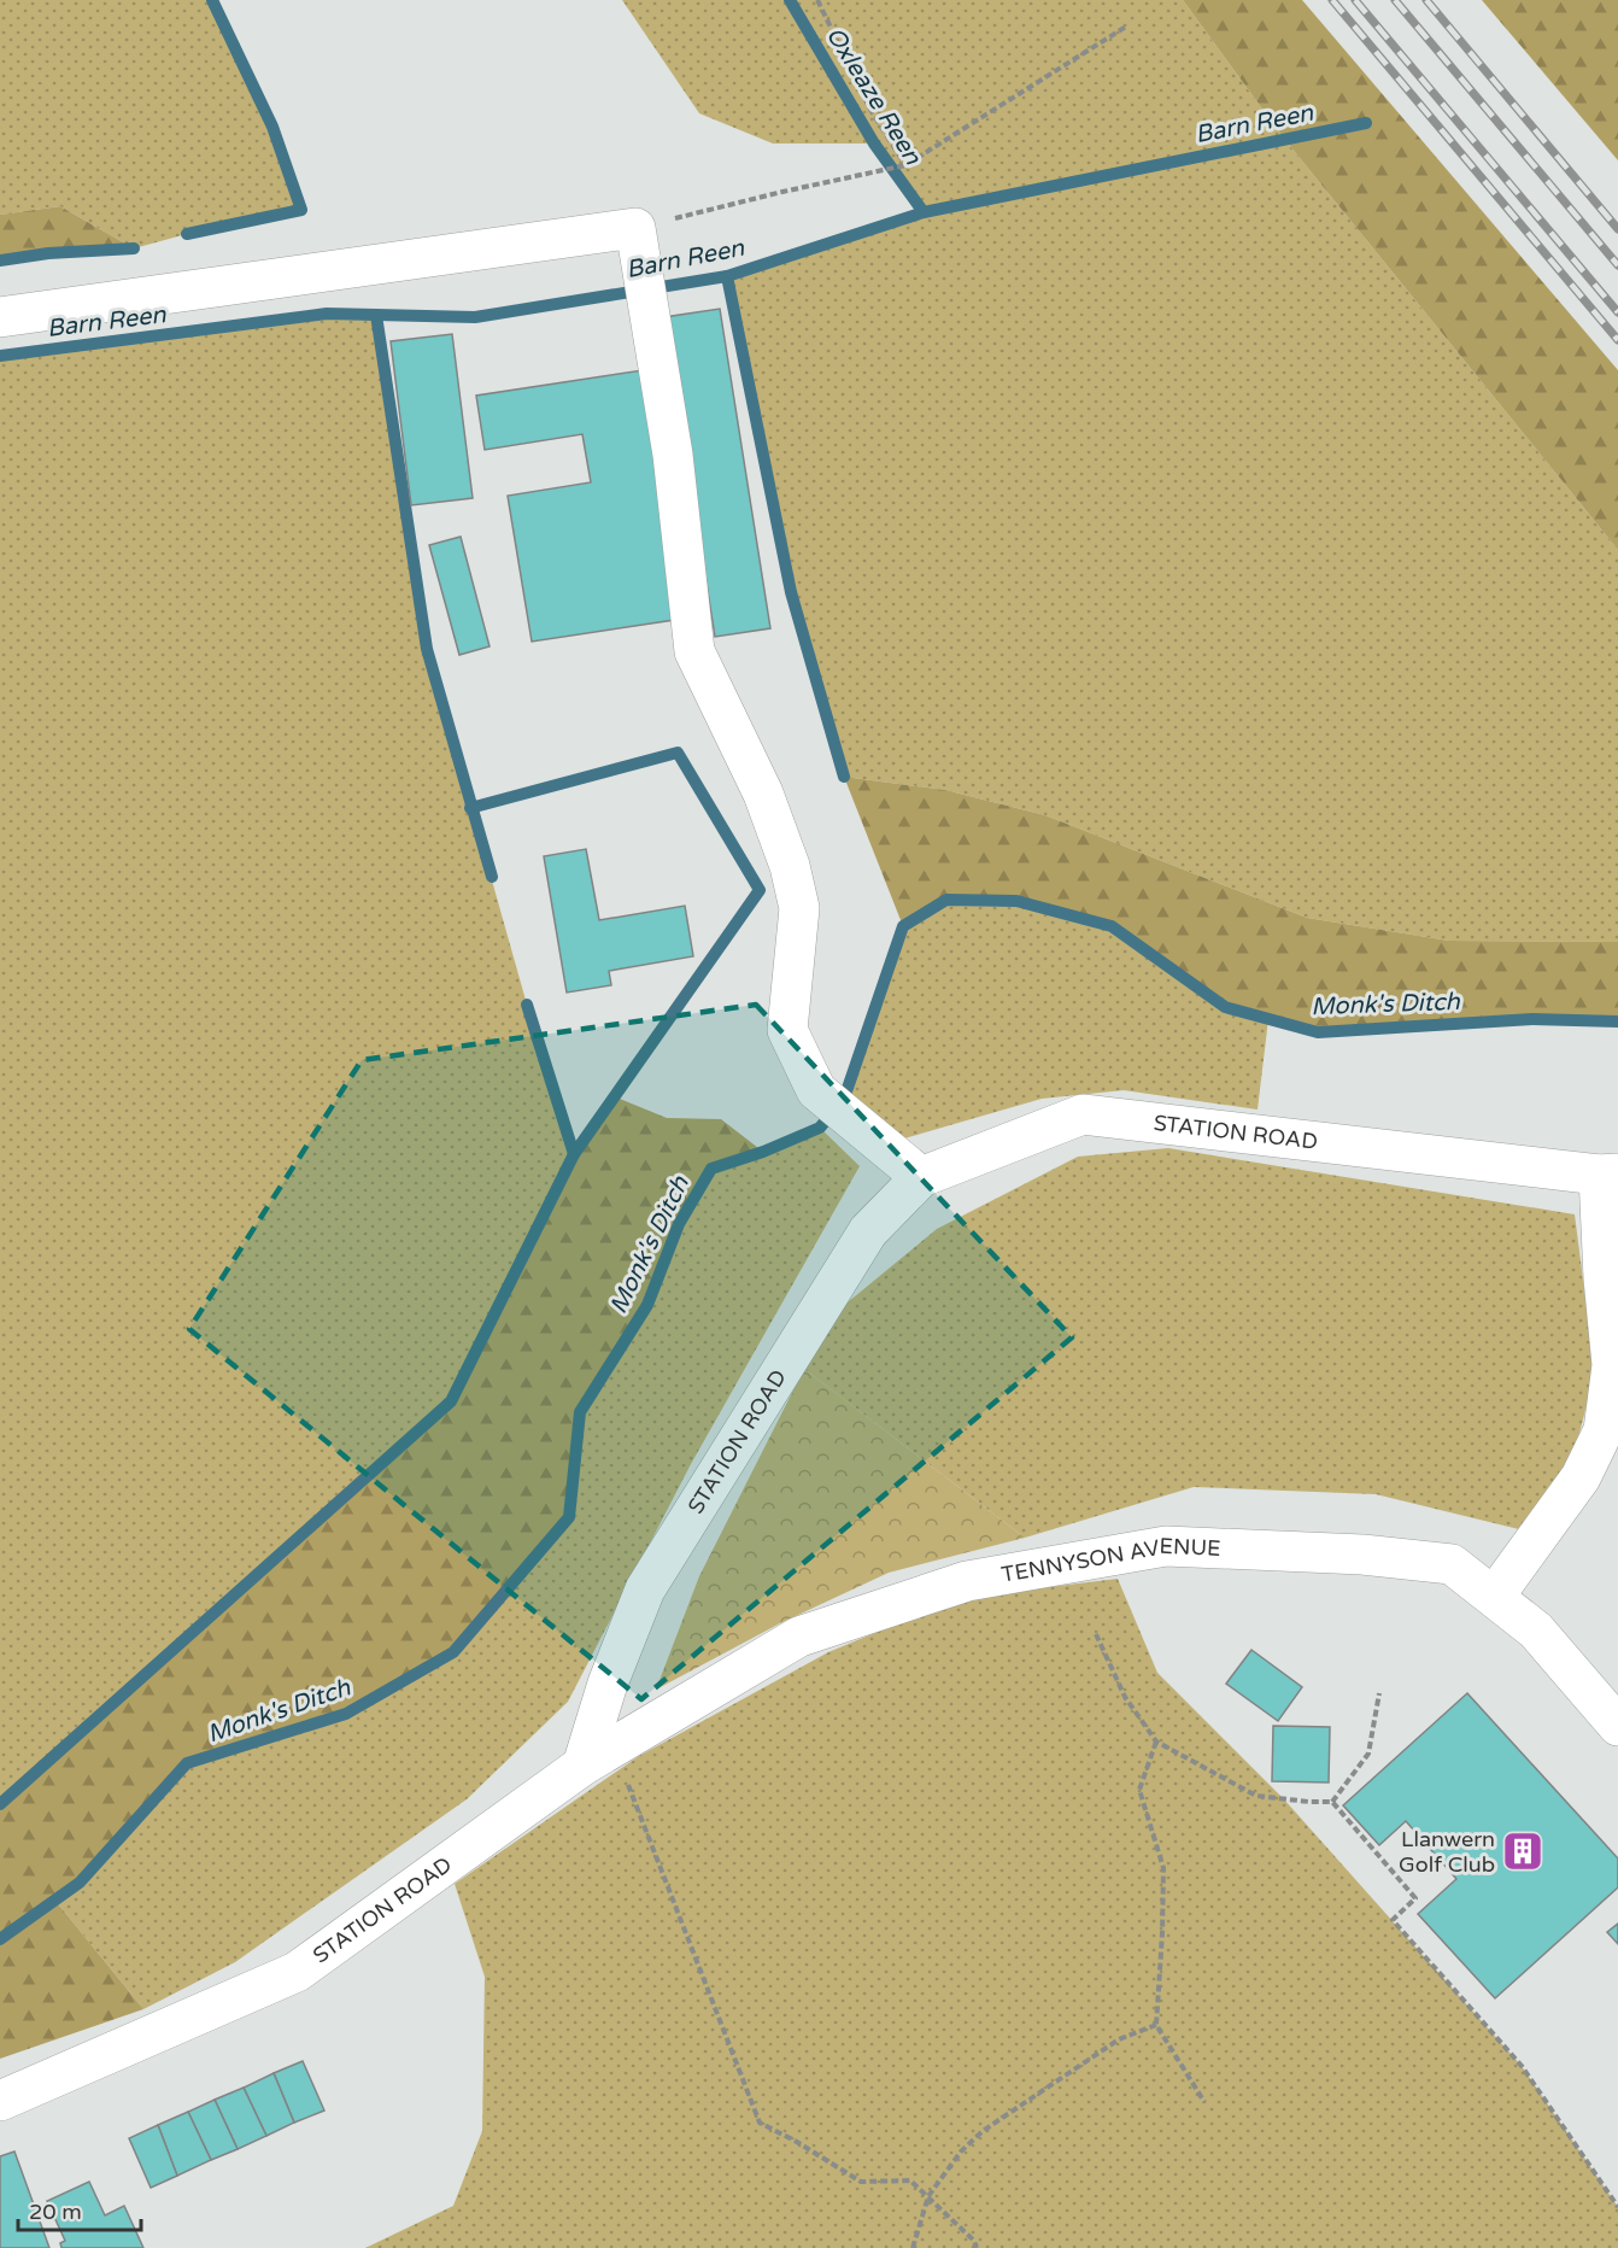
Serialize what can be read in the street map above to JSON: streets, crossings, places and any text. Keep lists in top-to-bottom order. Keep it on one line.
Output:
{"streets":{"street":["STATION ROAD","TENNYSON AVENUE"]},"crossings":[["STATION ROAD","TENNYSON AVENUE"]],"water":["Oxleaze Reen","Barn Reen","Monk's Ditch"],"places":{"building":["Llanwern Golf Club"]},"scale_bar":"20 m"}
